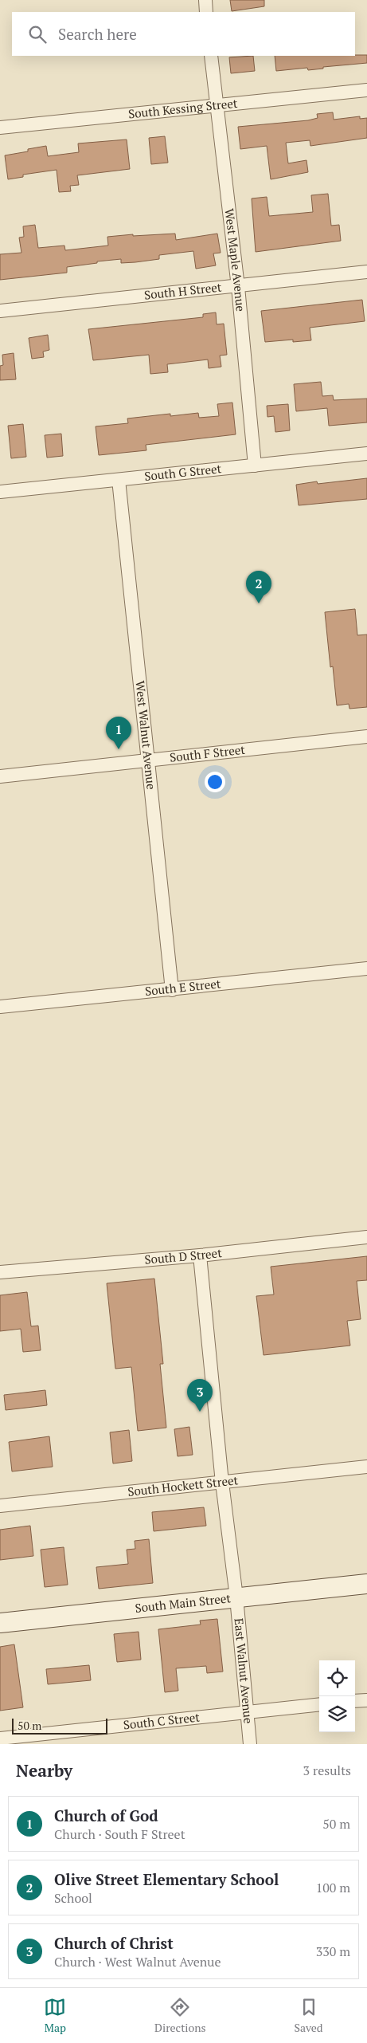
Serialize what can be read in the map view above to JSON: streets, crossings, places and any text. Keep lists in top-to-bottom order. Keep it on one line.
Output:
{"streets":{"main road":["South Main Street"],"street":["South Kessing Street","West Maple Avenue","South H Street","South G Street","West Walnut Avenue","South F Street","South E Street","South D Street","South Hockett Street","East Walnut Avenue","South C Street"]},"crossings":[["South Kessing Street","West Maple Avenue"],["West Maple Avenue","South H Street"],["West Maple Avenue","South G Street"],["South G Street","West Walnut Avenue"],["West Walnut Avenue","South F Street"],["West Walnut Avenue","South E Street"],["South Main Street","East Walnut Avenue"],["East Walnut Avenue","South C Street"]],"scale_bar":"50 m","page":{"search":"Search here","pins":["2","1","3"],"scale":"50 m","heading":["Nearby","3 results"],"list":[{"mark":"1","name":"Church of God","note":"Church · South F Street","value":"50 m"},{"mark":"2","name":"Olive Street Elementary School","note":"School","value":"100 m"},{"mark":"3","name":"Church of Christ","note":"Church · West Walnut Avenue","value":"330 m"}],"nav":["Map","Directions","Saved"]}}
